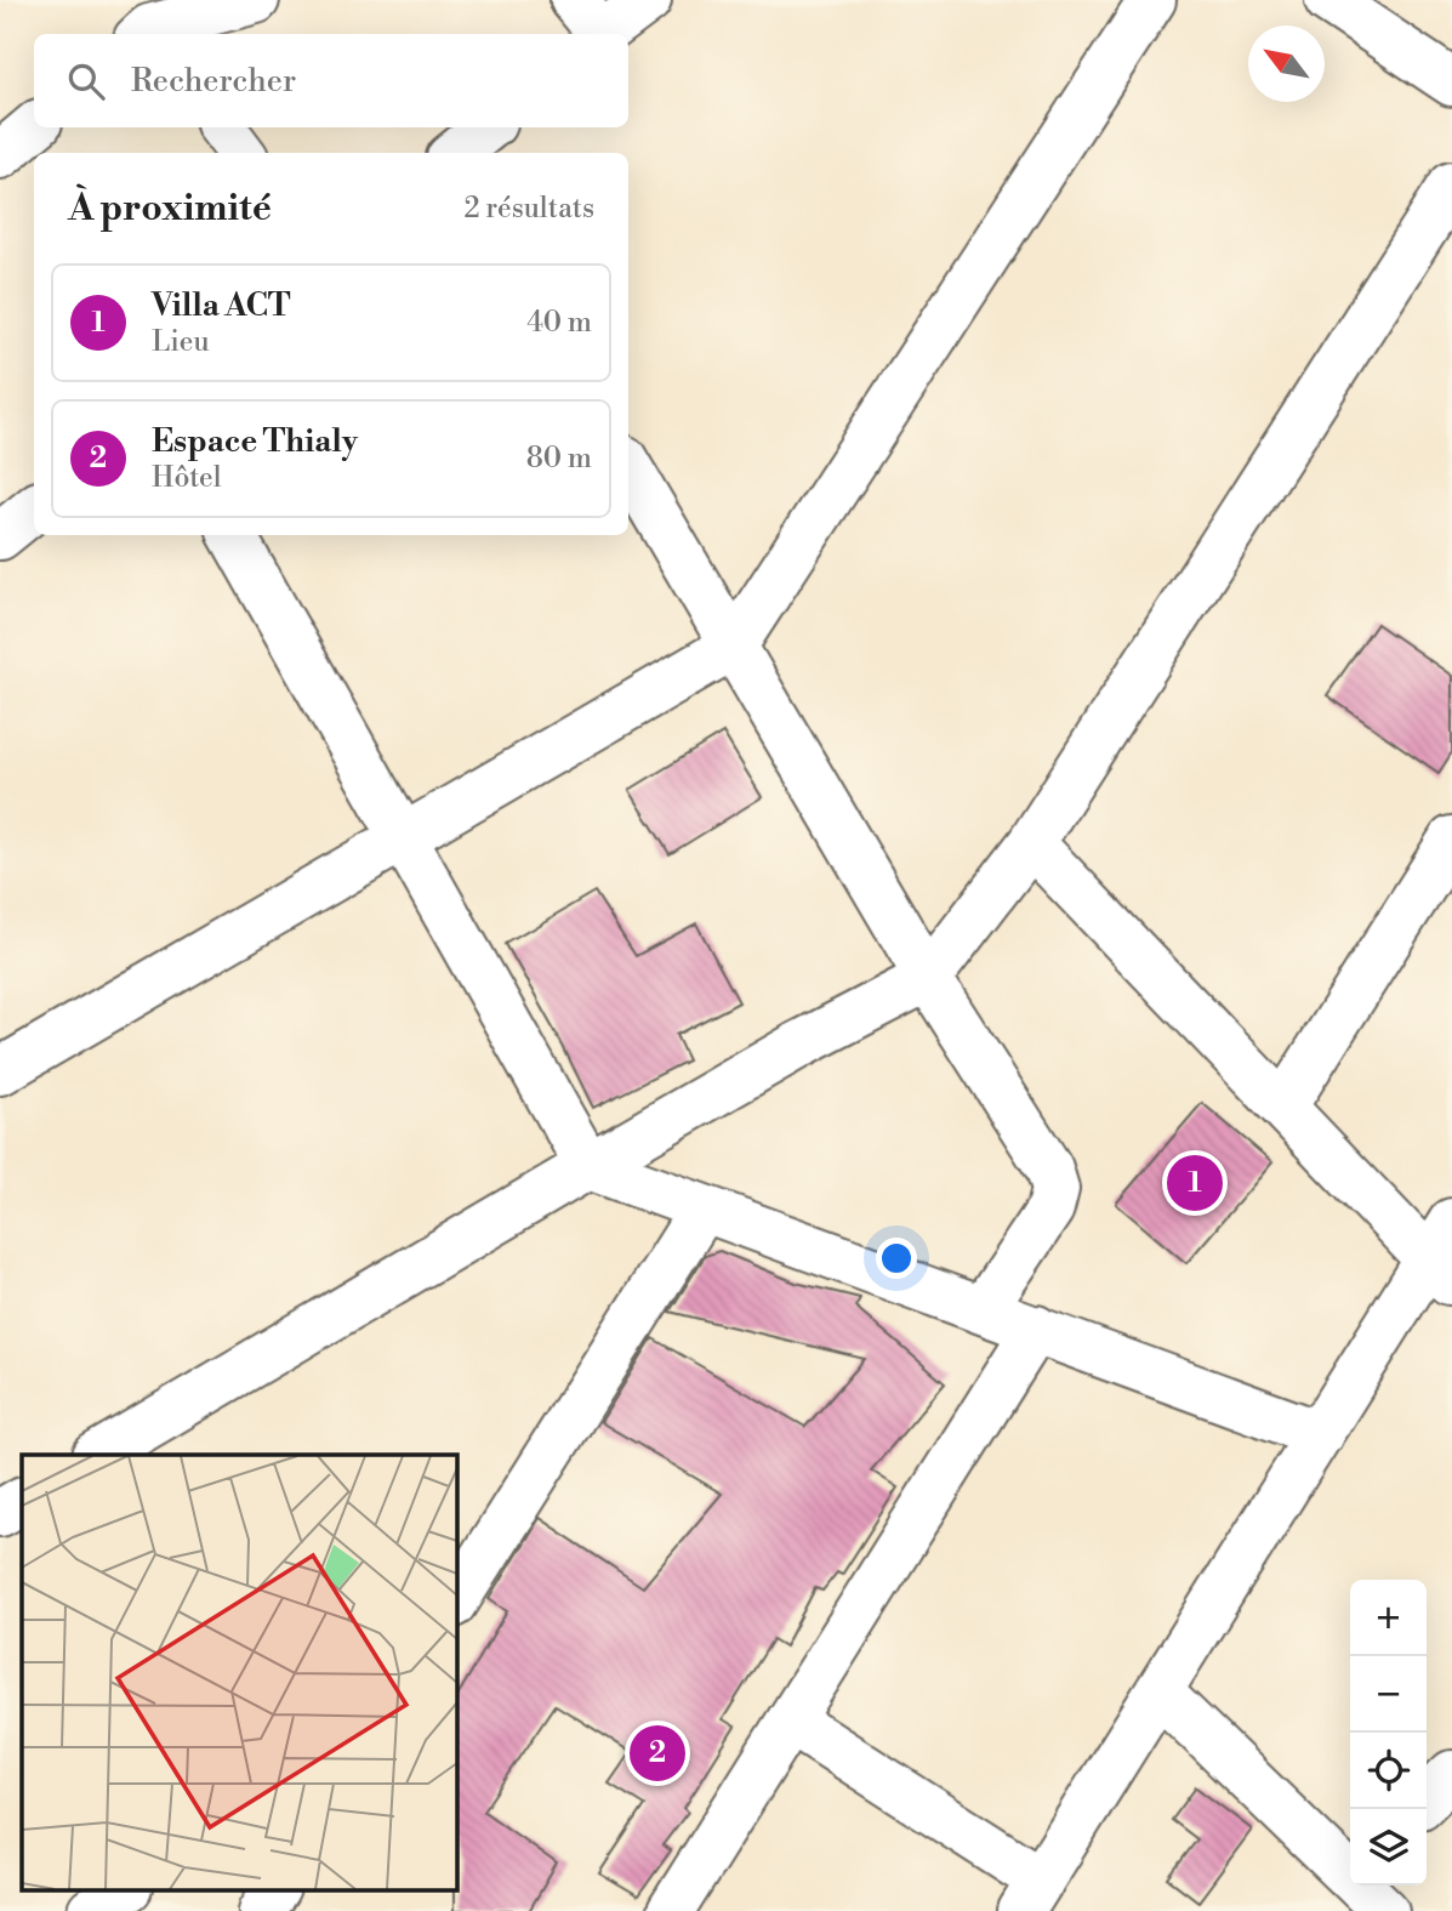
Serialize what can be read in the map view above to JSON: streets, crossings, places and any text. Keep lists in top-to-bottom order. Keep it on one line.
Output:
{"north":"top left","page":{"search":"Rechercher","heading":["À proximité","2 résultats"],"list":[{"mark":"1","name":"Villa ACT","note":"Lieu","value":"40 m"},{"mark":"2","name":"Espace Thialy","note":"Hôtel","value":"80 m"}],"pins":["1","2"],"map_buttons":["+","−"]}}
